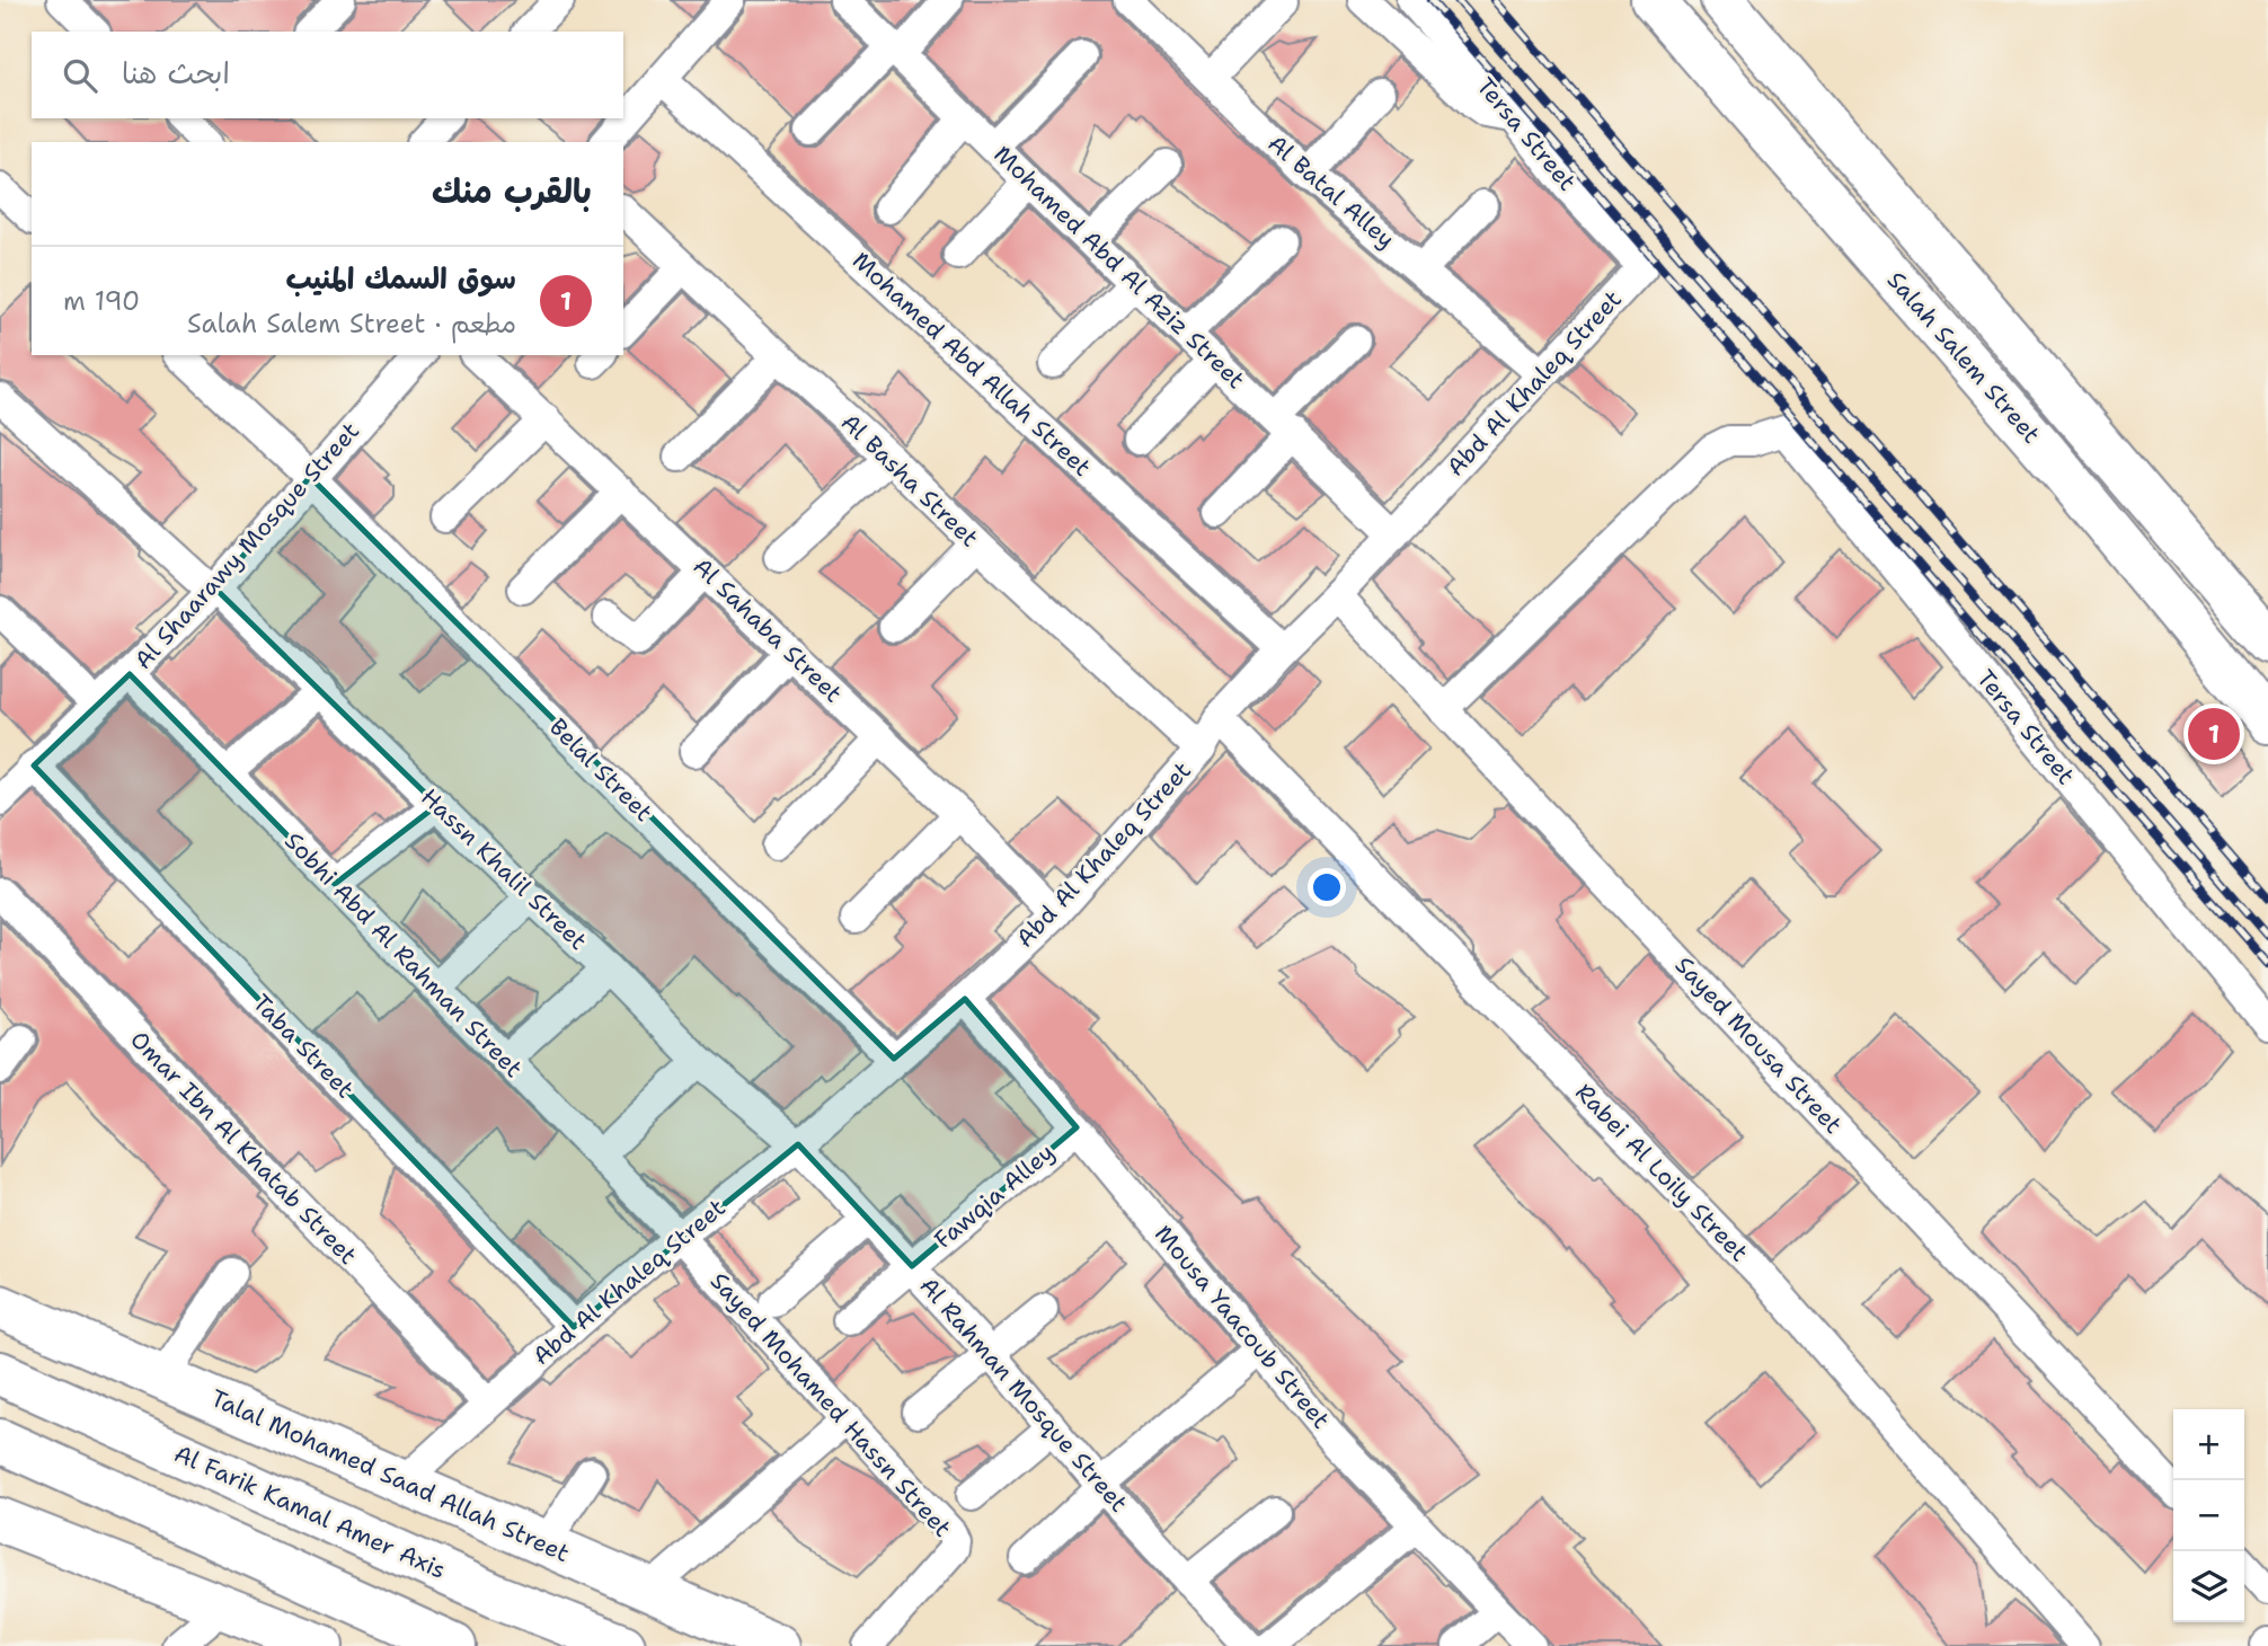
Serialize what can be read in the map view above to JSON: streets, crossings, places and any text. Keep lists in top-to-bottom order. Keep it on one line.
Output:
{"streets":{"main road":["Salah Salem Street","Talal Mohamed Saad Allah Street","Al Farik Kamal Amer Axis"],"street":["Tersa Street","Al Batal Alley","Mohamed Abd Al Aziz Street","Mohamed Abd Allah Street","Abd Al Khaleq Street","Al Basha Street","Al Shaarawy Mosque Street","Al Sahaba Street","Belal Street","Hassn Khalil Street","Sobhi Abd Al Rahman Street","Sayed Mousa Street","Taba Street","Omar Ibn Al Khatab Street","Rabei Al Loily Street","Fawqia Alley","Mousa Yaacoub Street","Al Rahman Mosque Street","Sayed Mohamed Hassn Street"]},"crossings":[["Tersa Street","Abd Al Khaleq Street"],["Tersa Street","Sayed Mousa Street"],["Al Batal Alley","Abd Al Khaleq Street"],["Mohamed Abd Al Aziz Street","Abd Al Khaleq Street"],["Mohamed Abd Allah Street","Abd Al Khaleq Street"],["Abd Al Khaleq Street","Al Basha Street"],["Abd Al Khaleq Street","Al Sahaba Street"],["Abd Al Khaleq Street","Belal Street"],["Abd Al Khaleq Street","Hassn Khalil Street"],["Abd Al Khaleq Street","Sobhi Abd Al Rahman Street"],["Abd Al Khaleq Street","Sayed Mousa Street"],["Abd Al Khaleq Street","Taba Street"],["Abd Al Khaleq Street","Omar Ibn Al Khatab Street"],["Abd Al Khaleq Street","Rabei Al Loily Street"],["Abd Al Khaleq Street","Mousa Yaacoub Street"],["Abd Al Khaleq Street","Al Rahman Mosque Street"],["Abd Al Khaleq Street","Sayed Mohamed Hassn Street"],["Abd Al Khaleq Street","Talal Mohamed Saad Allah Street"],["Al Shaarawy Mosque Street","Belal Street"],["Al Shaarawy Mosque Street","Hassn Khalil Street"],["Al Shaarawy Mosque Street","Sobhi Abd Al Rahman Street"],["Al Shaarawy Mosque Street","Taba Street"],["Hassn Khalil Street","Al Rahman Mosque Street"],["Sobhi Abd Al Rahman Street","Sayed Mohamed Hassn Street"],["Fawqia Alley","Mousa Yaacoub Street"],["Fawqia Alley","Al Rahman Mosque Street"]],"page":{"search":"ابحث هنا","heading":"بالقرب منك","list":[{"mark":"1","name":"سوق السمك المنيب","note":"مطعم · Salah Salem Street","value":"190 m"}],"pins":"1","map_buttons":["+","−"]}}
